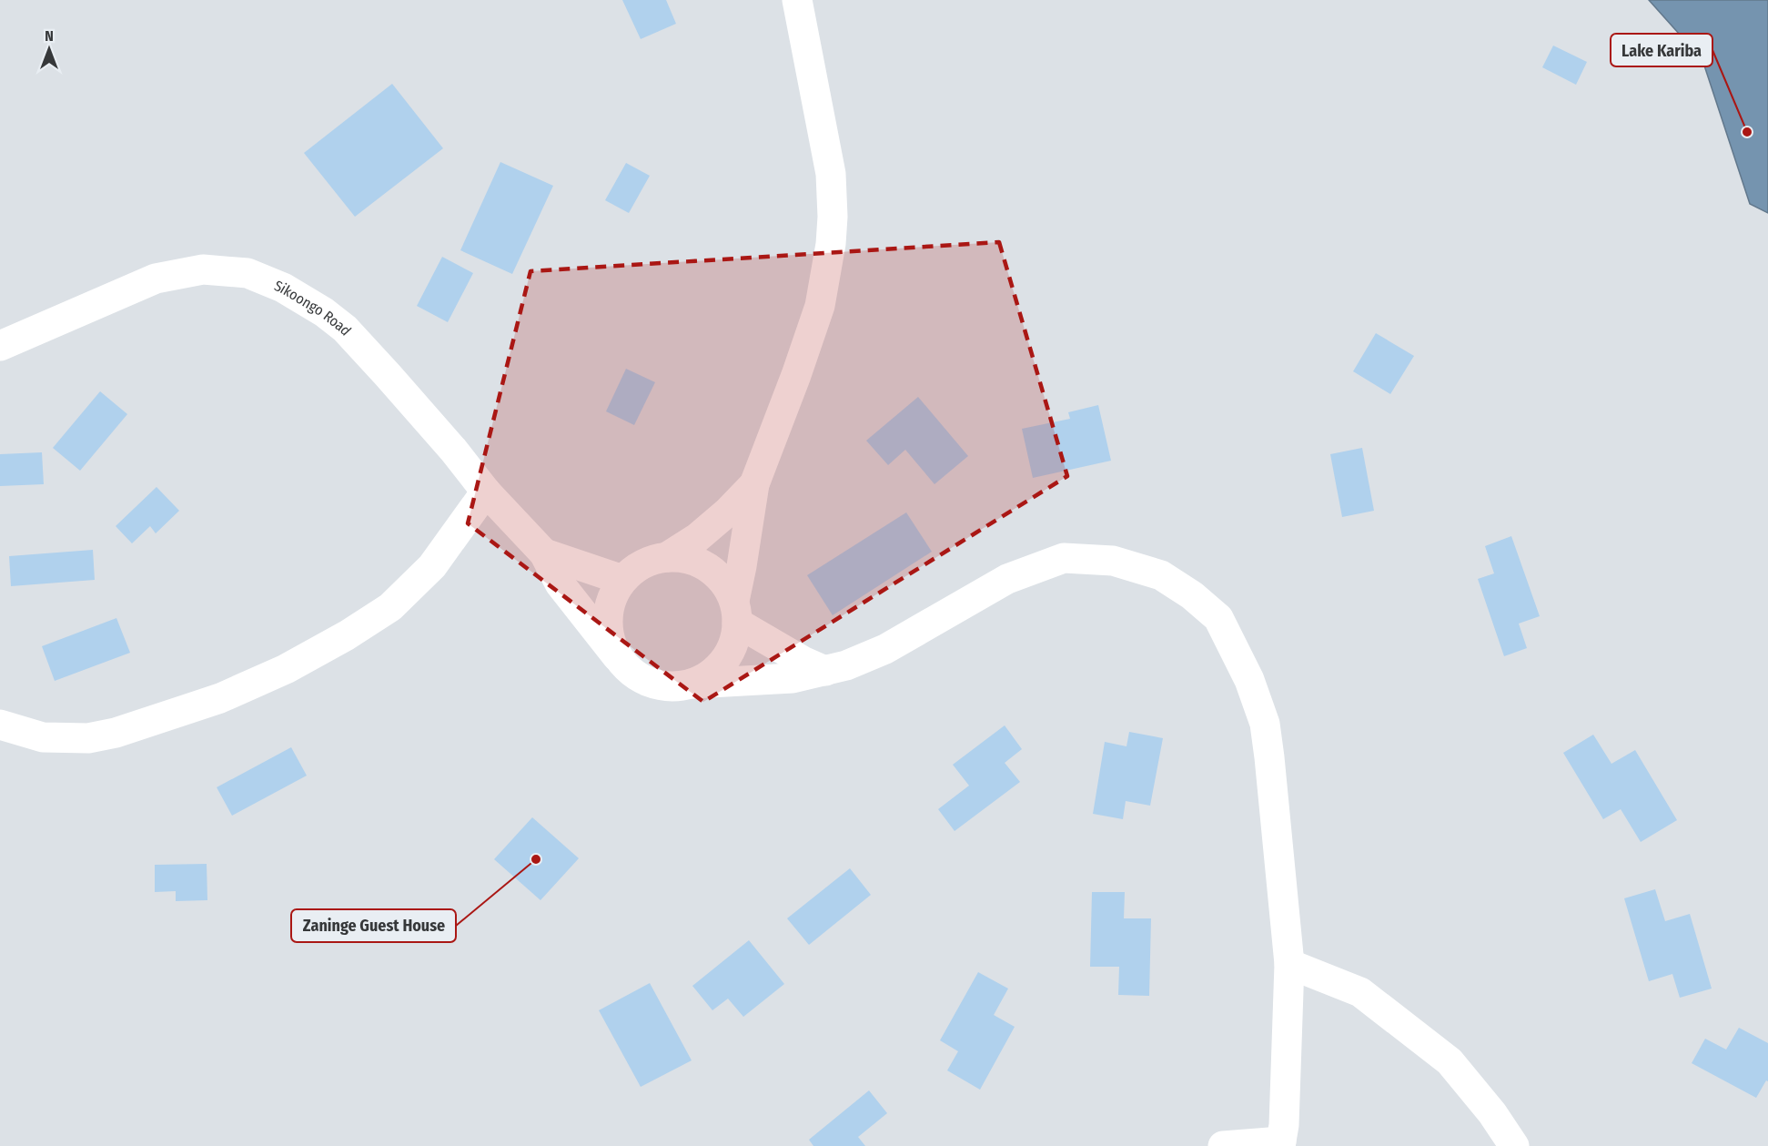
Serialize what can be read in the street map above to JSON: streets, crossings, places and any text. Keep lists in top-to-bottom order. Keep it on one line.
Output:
{"streets":{"street":["Sikoongo Road"]},"places":["Lake Kariba","Zaninge Guest House"],"north":"top"}
